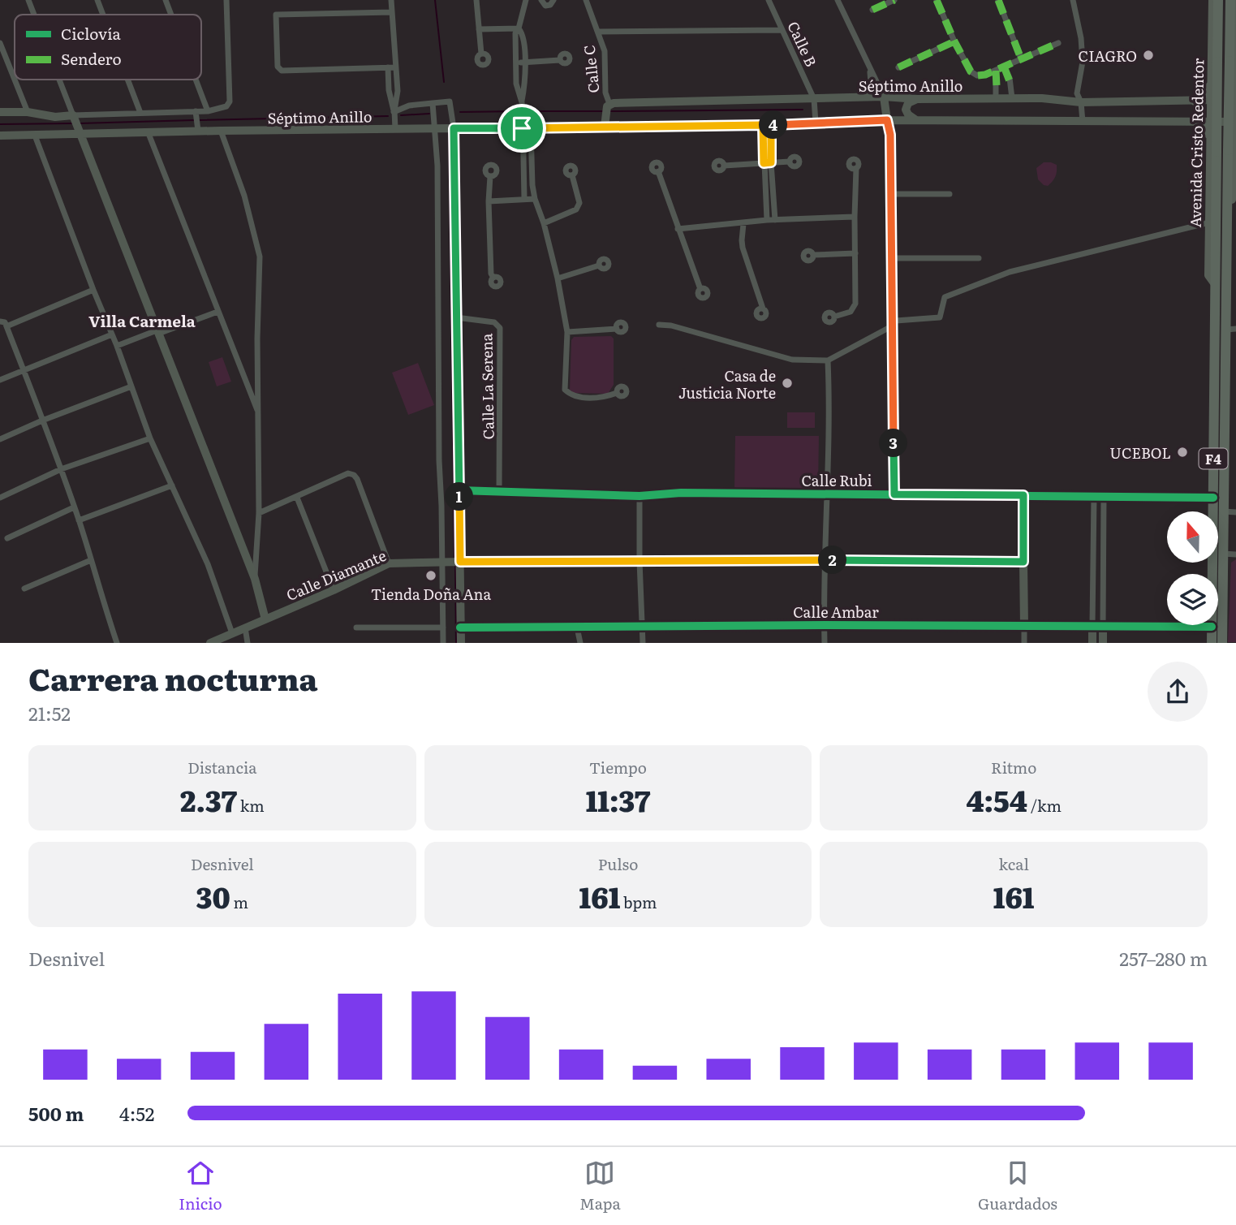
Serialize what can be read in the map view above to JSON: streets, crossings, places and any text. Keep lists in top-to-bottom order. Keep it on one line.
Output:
{"streets":{"highway":["Avenida Cristo Redentor","F4"],"main road":["Séptimo Anillo","Calle Diamante","Calle Ambar"],"street":["Calle B","Calle C","Calle La Serena","Calle Rubi"]},"crossings":[["Calle B","Séptimo Anillo"],["Calle C","Séptimo Anillo"],["Séptimo Anillo","Avenida Cristo Redentor"],["Séptimo Anillo","F4"],["Avenida Cristo Redentor","F4"],["Avenida Cristo Redentor","Calle Rubi"],["Avenida Cristo Redentor","Calle Ambar"],["Calle La Serena","Calle Rubi"],["F4","Calle Ambar"]],"districts":["Villa Carmela"],"places":["CIAGRO","Casa de Justicia Norte","UCEBOL","Tienda Doña Ana"],"legend":["Ciclovía","Sendero"],"north":"top","page":{"pins":["4","3","1","2"],"heading":["Carrera nocturna","21:52"],"stats":[["Distancia","2.37 km"],["Tiempo","11:37"],["Ritmo","4:54 /km"],["Desnivel","30 m"],["Pulso","161 bpm"],["kcal","161"]],"chart":["Desnivel","257–280 m"],"list":[{"name":"500 m","note":"4:52"}],"tabs":["Inicio","Mapa","Guardados"]}}
